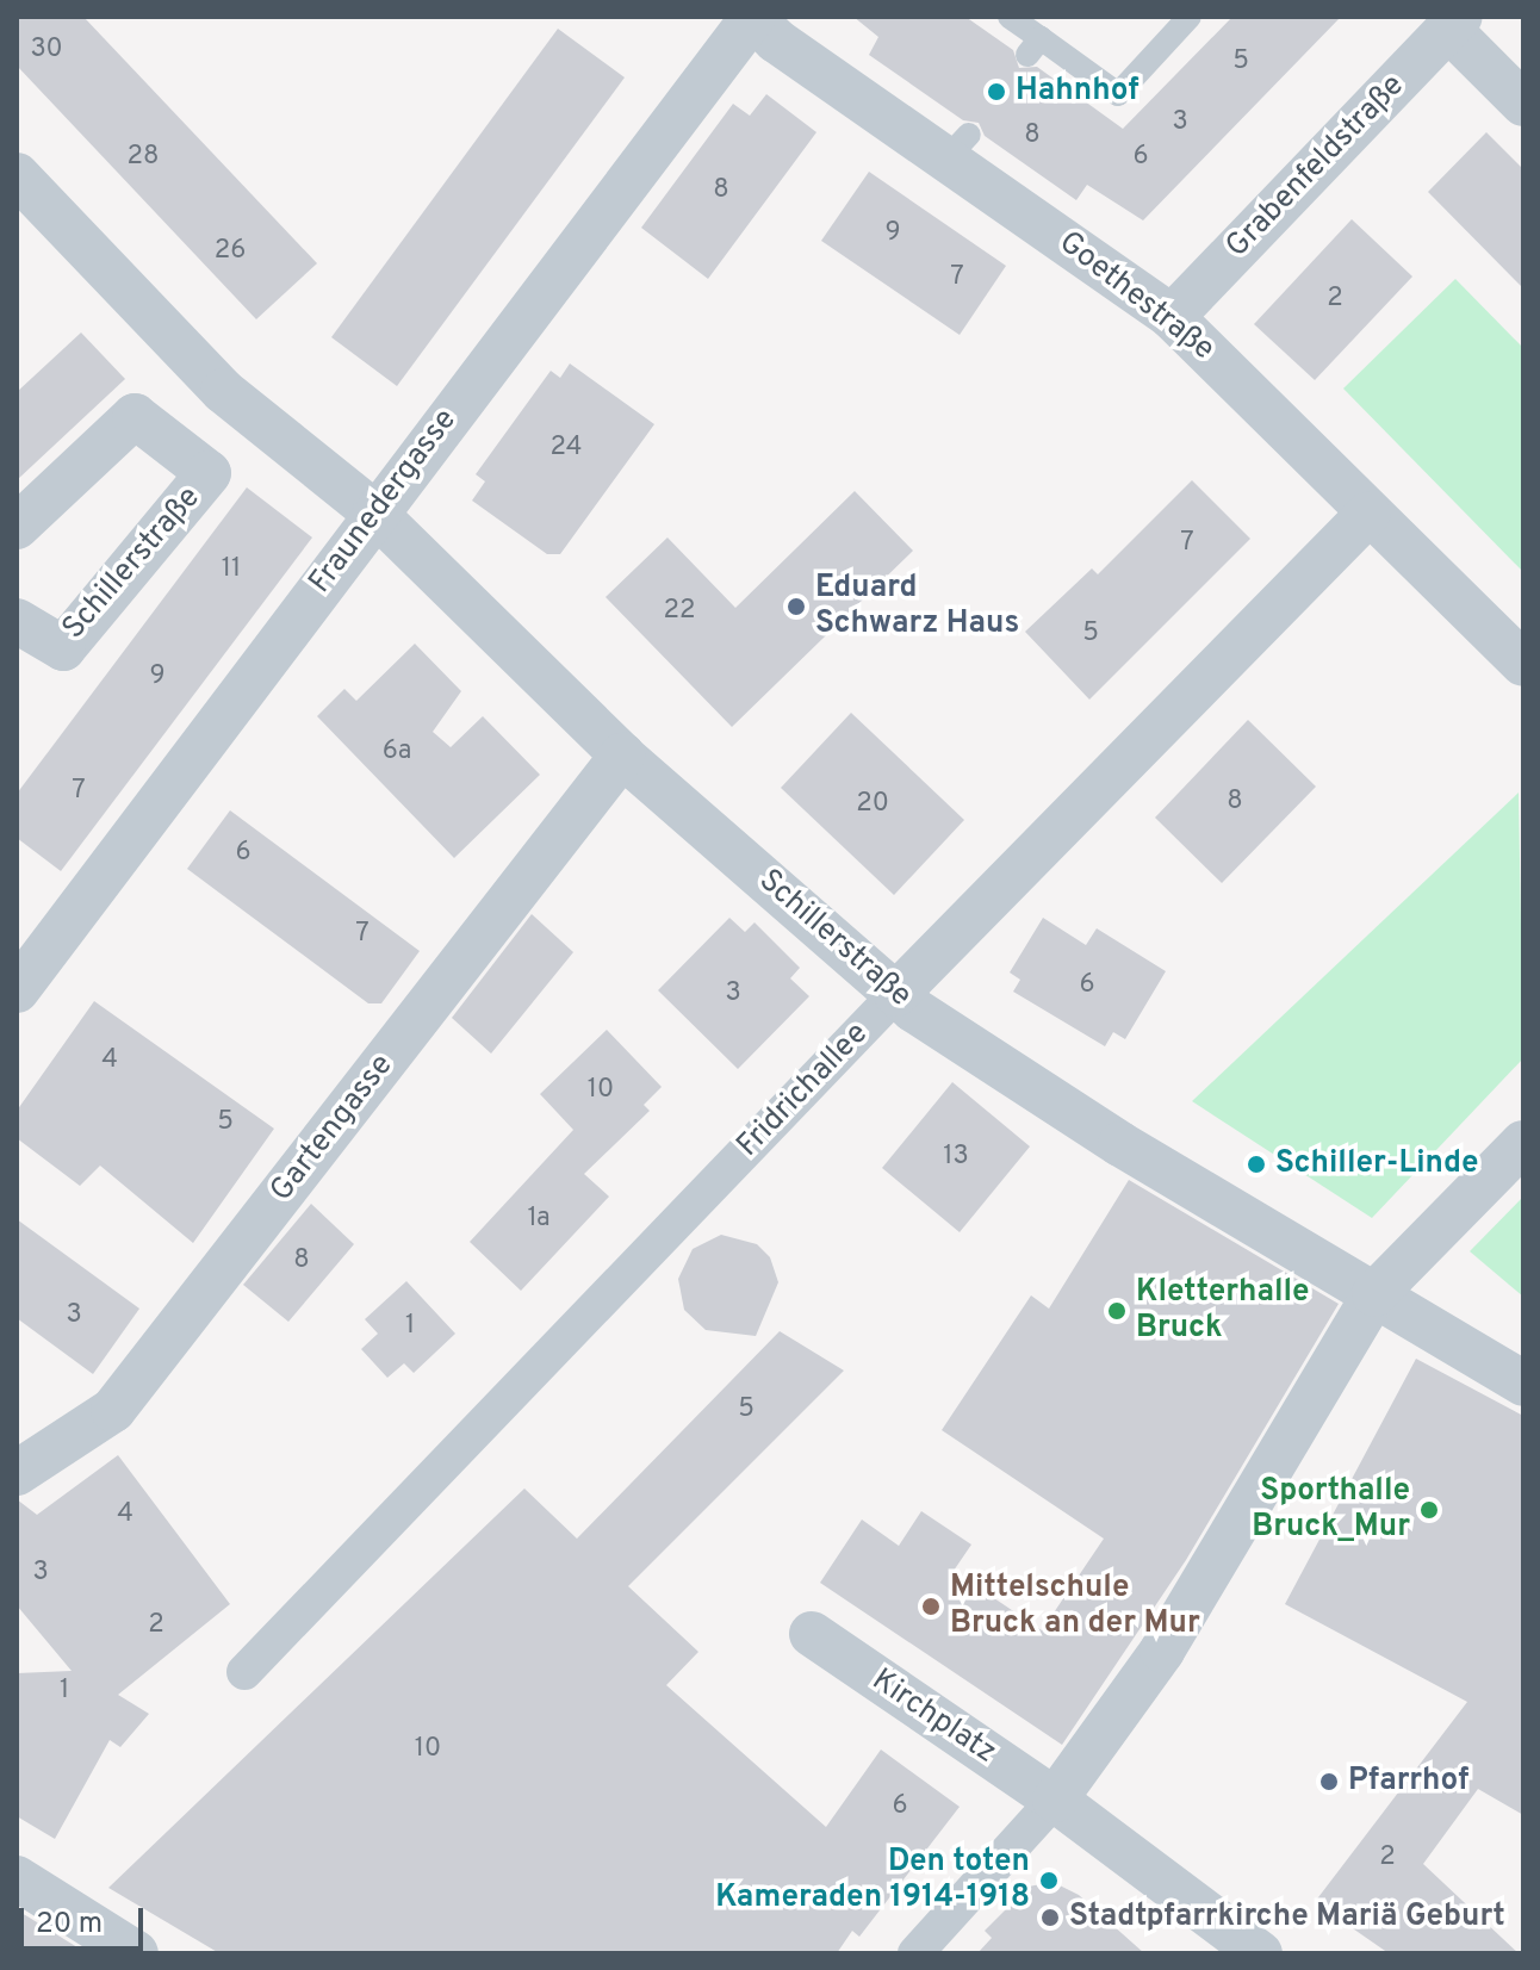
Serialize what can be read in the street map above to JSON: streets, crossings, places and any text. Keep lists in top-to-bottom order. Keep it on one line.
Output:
{"streets":{"street":["Grabenfeldstraße","Goethestraße","Fraunedergasse","Schillerstraße","Fridrichallee","Gartengasse","Kirchplatz"]},"crossings":[["Grabenfeldstraße","Goethestraße"],["Goethestraße","Fraunedergasse"],["Goethestraße","Fridrichallee"],["Fraunedergasse","Schillerstraße"],["Schillerstraße","Fridrichallee"],["Schillerstraße","Gartengasse"]],"places":["Hahnhof","Eduard Schwarz Haus","Schiller-Linde","Kletterhalle Bruck","Sporthalle Bruck_Mur","Mittelschule Bruck an der Mur","Pfarrhof","Den toten Kameraden 1914-1918","Stadtpfarrkirche Mariä Geburt"],"house_numbers":["30","5","3","8","28","6","8","9","26","7","2","24","7","11","22","5","9","6a","7","8","20","6","7","6","3","4","10","5","13","1a","8","3","1","5","4","3","2","1","10","6","2"],"scale_bar":"20 m"}
